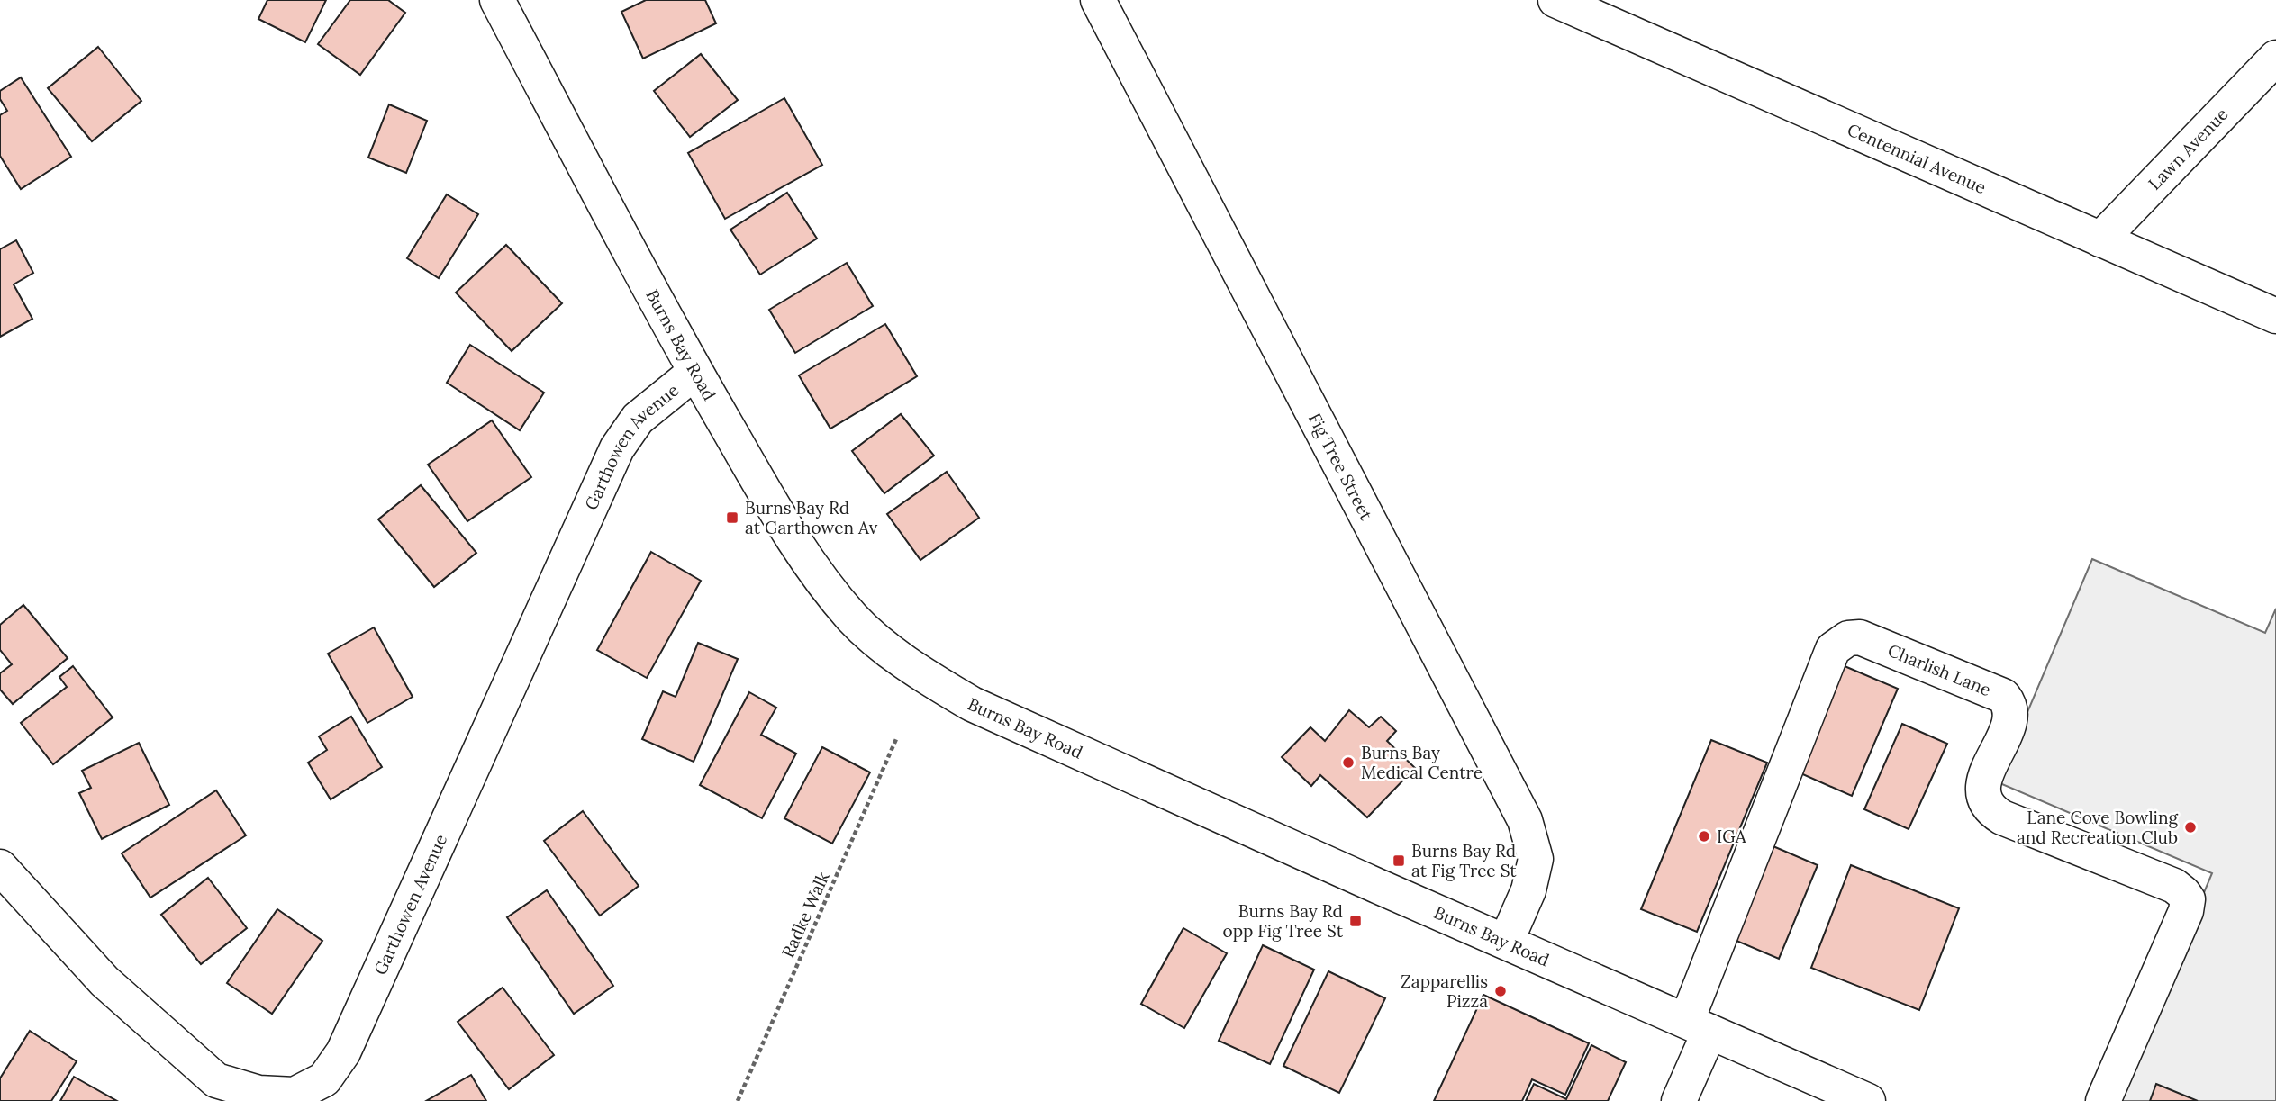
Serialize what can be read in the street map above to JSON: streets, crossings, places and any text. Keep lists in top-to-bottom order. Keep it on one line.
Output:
{"streets":{"street":["Lawn Avenue","Centennial Avenue","Burns Bay Road","Garthowen Avenue","Fig Tree Street","Charlish Lane"],"path":["Radke Walk"]},"crossings":[["Lawn Avenue","Centennial Avenue"],["Burns Bay Road","Garthowen Avenue"],["Burns Bay Road","Fig Tree Street"],["Burns Bay Road","Charlish Lane"]],"places":{"transit":["Burns Bay Rd at Garthowen Av","Burns Bay Rd at Fig Tree St","Burns Bay Rd opp Fig Tree St"],"other":["Burns Bay Medical Centre","Lane Cove Bowling and Recreation Club","IGA","Zapparellis Pizza"]}}
